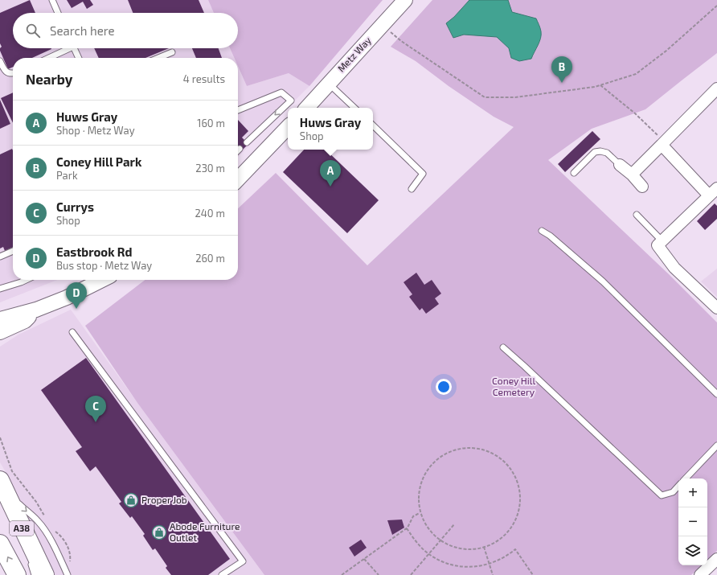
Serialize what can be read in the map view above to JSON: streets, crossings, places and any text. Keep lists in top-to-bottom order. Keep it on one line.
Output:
{"streets":{"highway":["A38"],"street":["Metz Way"]},"parks":["Coney Hill Cemetery"],"places":{"shop":["Proper Job","Abode Furniture Outlet"]},"page":{"search":"Search here","pins":["B","A","D","C"],"heading":["Nearby","4 results"],"list":[{"mark":"A","name":"Huws Gray","note":"Shop · Metz Way","value":"160 m"},{"mark":"B","name":"Coney Hill Park","note":"Park","value":"230 m"},{"mark":"C","name":"Currys","note":"Shop","value":"240 m"},{"mark":"D","name":"Eastbrook Rd","note":"Bus stop · Metz Way","value":"260 m"}],"popup":["Huws Gray","Shop"],"map_buttons":["+","−"]}}
